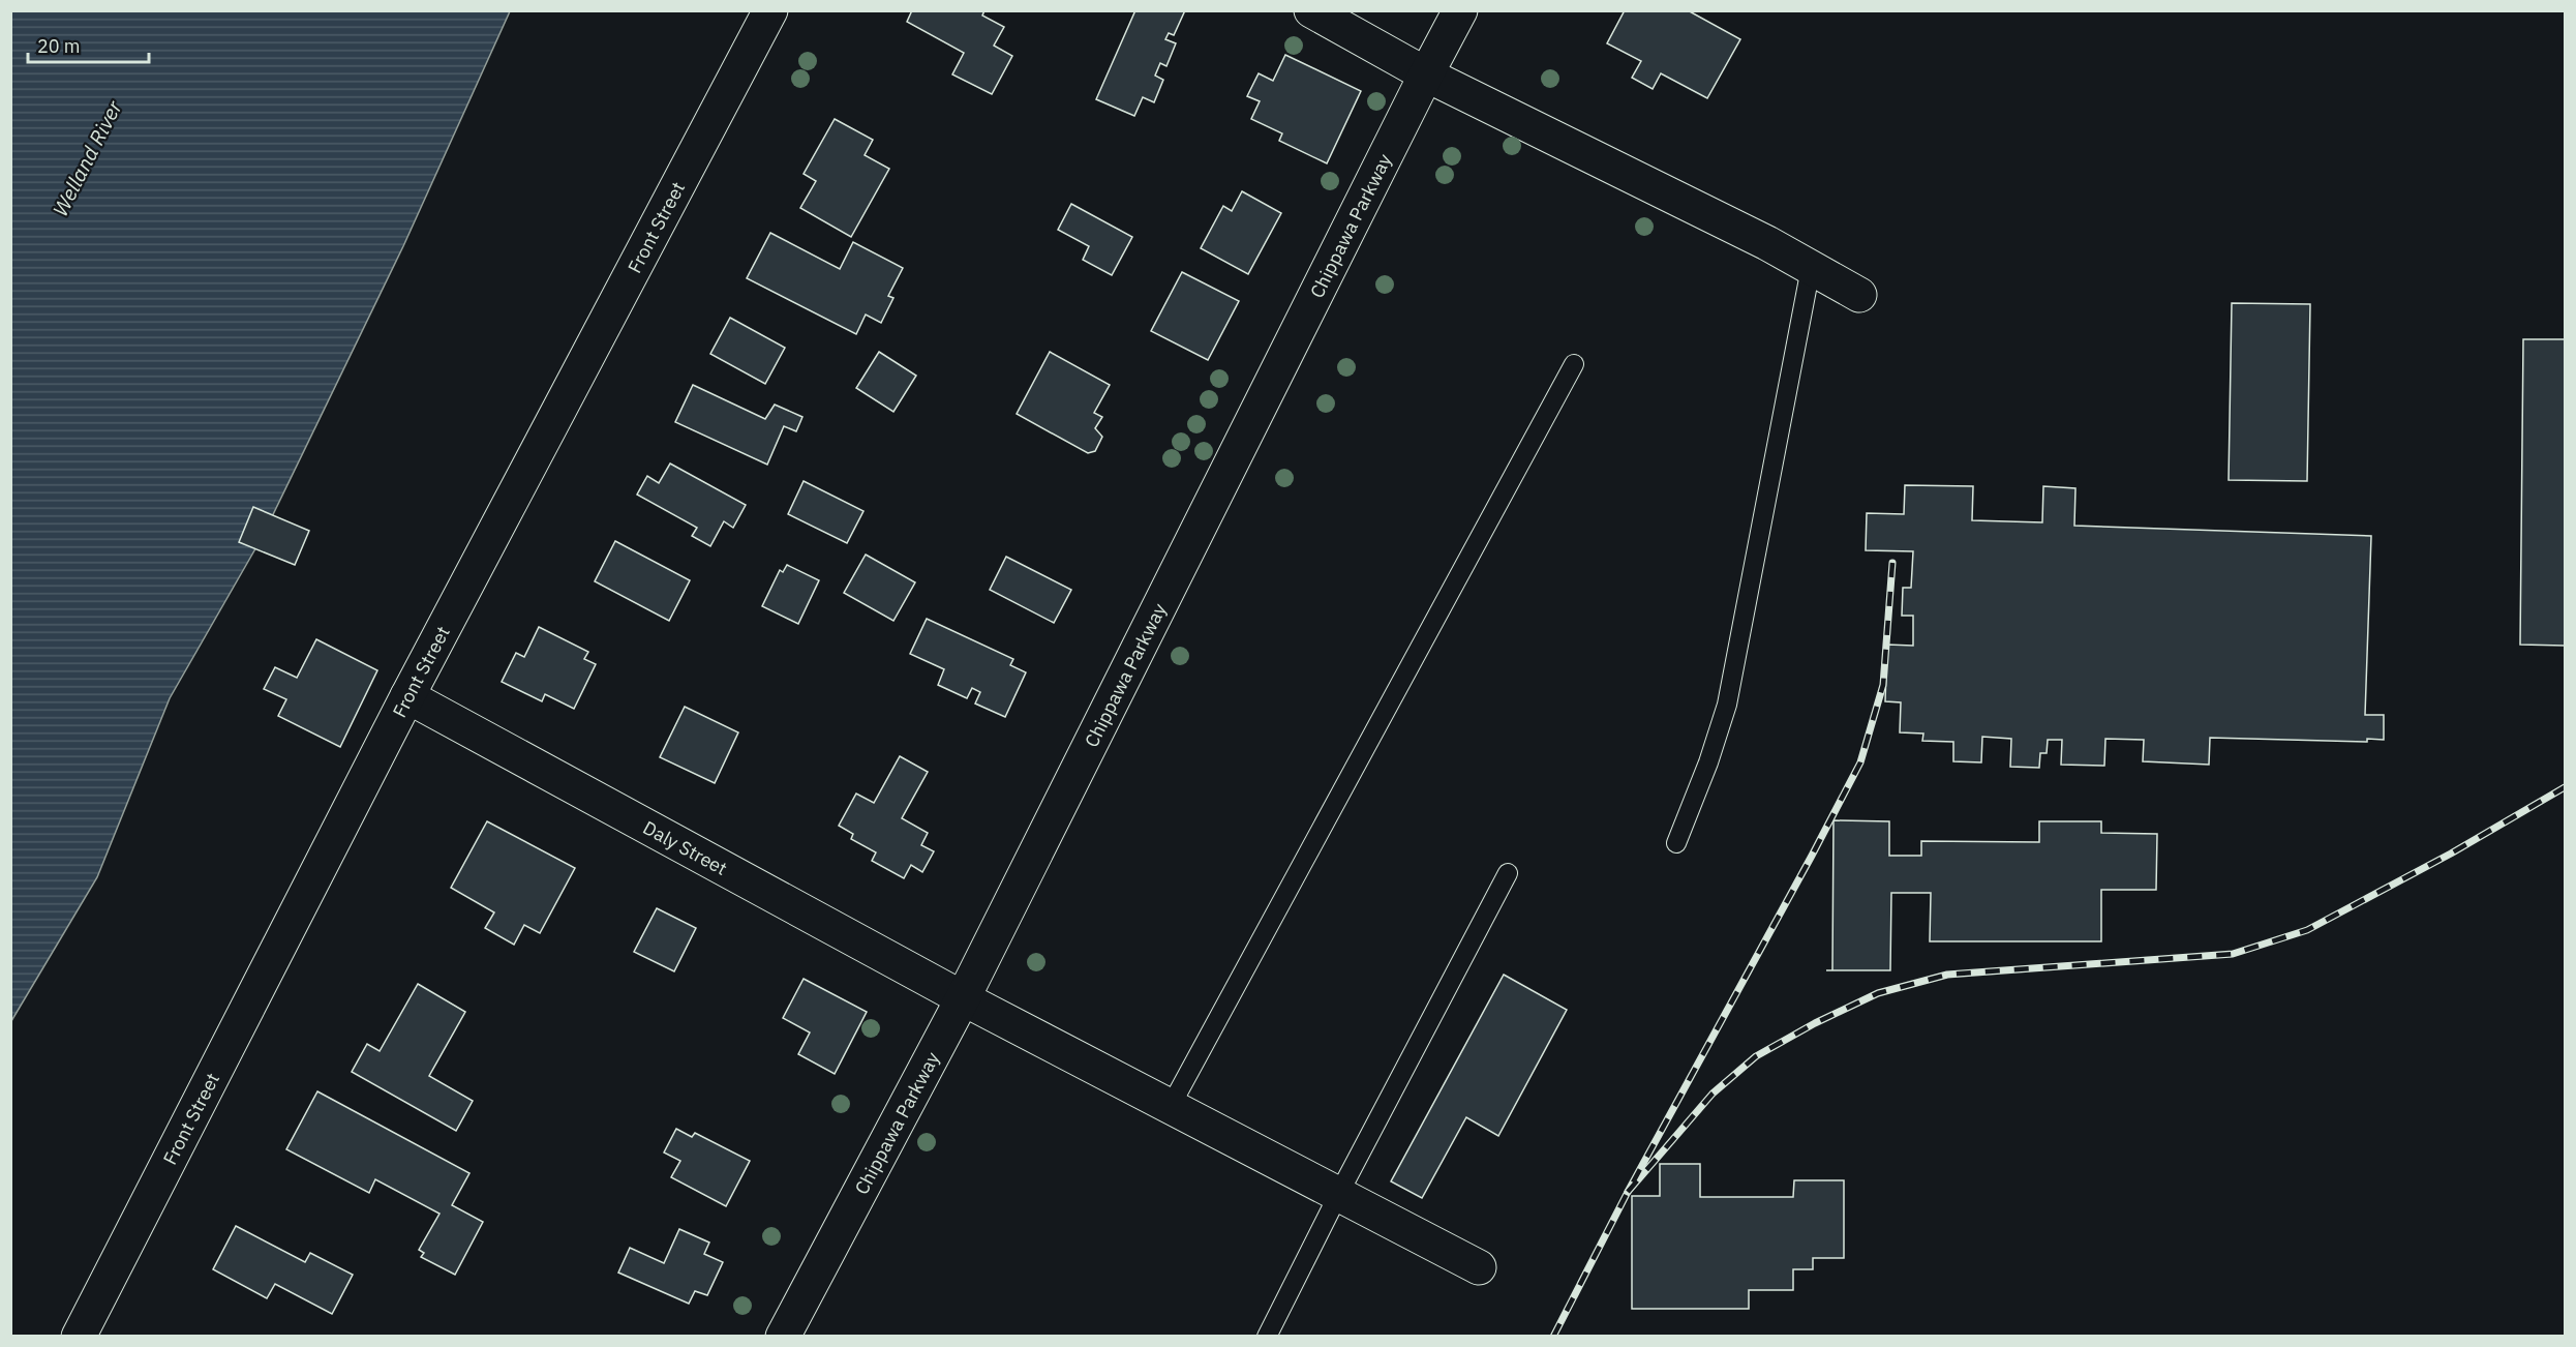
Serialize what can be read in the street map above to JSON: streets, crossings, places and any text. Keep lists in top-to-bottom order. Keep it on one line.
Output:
{"streets":{"street":["Chippawa Parkway","Front Street","Daly Street"]},"crossings":[["Chippawa Parkway","Daly Street"],["Front Street","Daly Street"]],"water":["Welland River"],"scale_bar":"20 m"}
